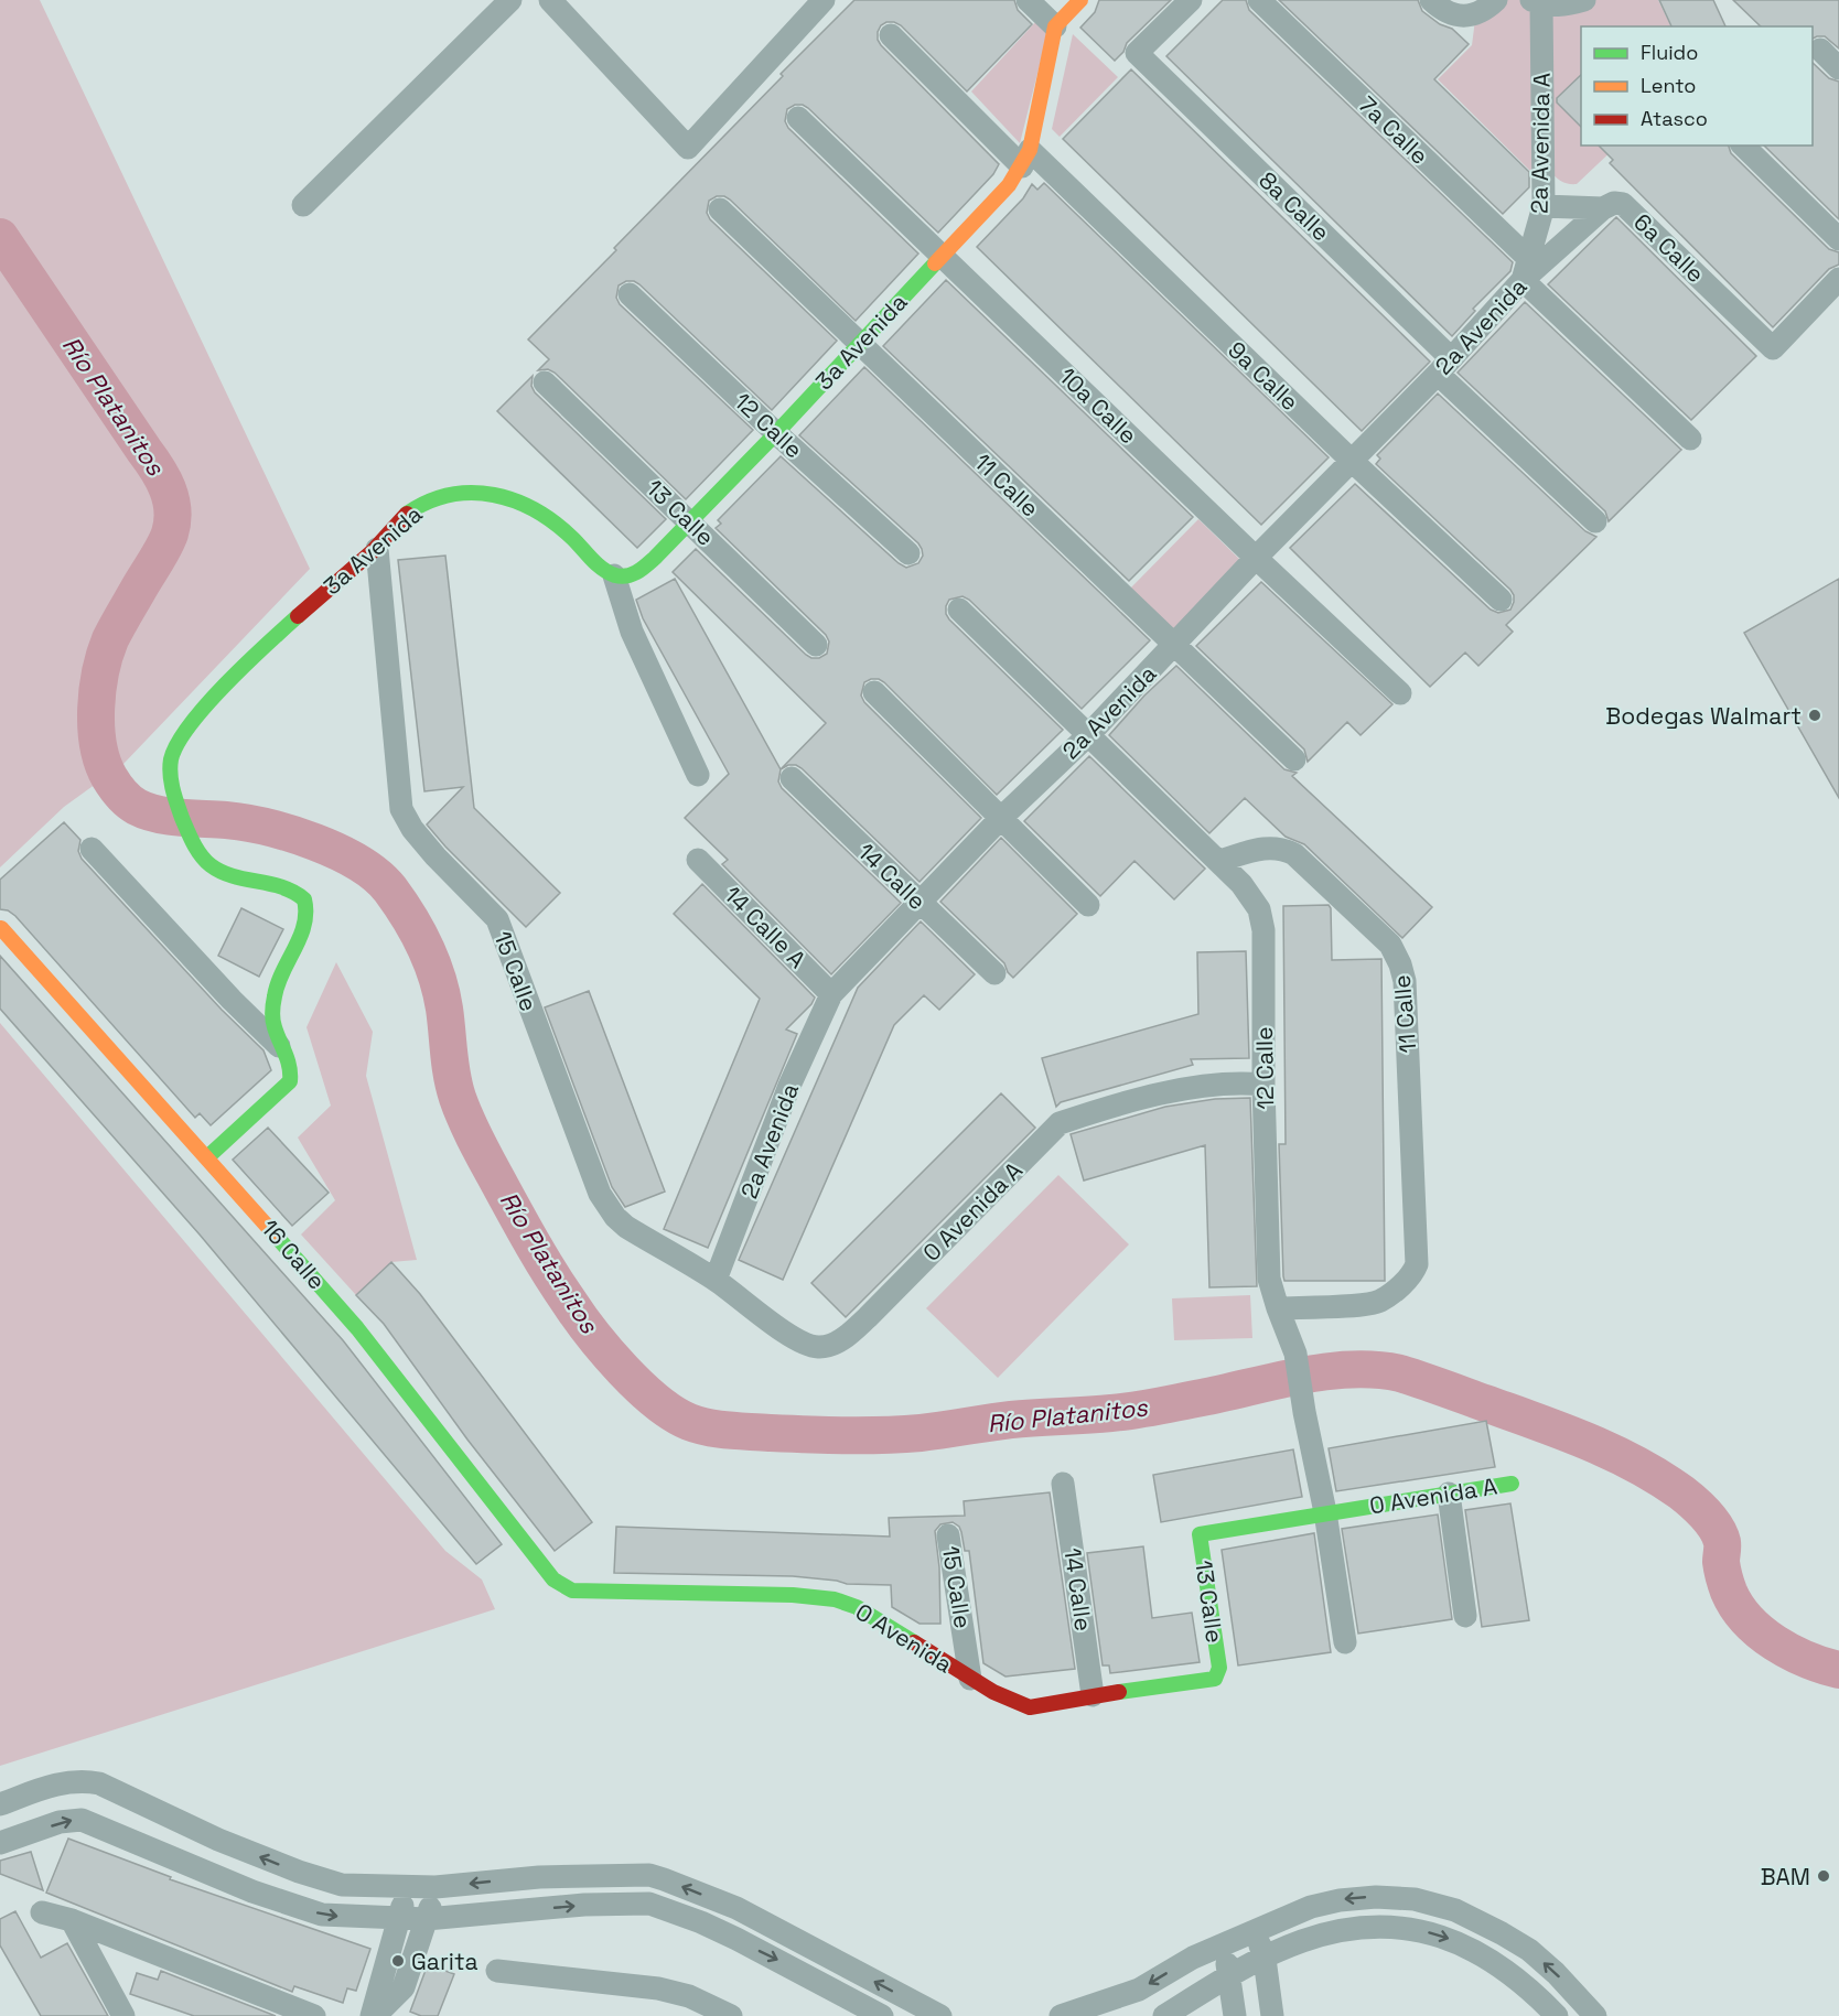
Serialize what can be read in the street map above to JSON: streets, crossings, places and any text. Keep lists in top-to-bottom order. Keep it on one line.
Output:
{"streets":{"street":["7a Calle","2a Avenida A","8a Calle","6a Calle","2a Avenida","3a Avenida","9a Calle","10a Calle","12 Calle","11 Calle","13 Calle","14 Calle","14 Calle A","15 Calle","0 Avenida A","16 Calle","0 Avenida"]},"crossings":[["7a Calle","2a Avenida A"],["7a Calle","2a Avenida"],["2a Avenida A","6a Calle"],["2a Avenida A","2a Avenida"],["8a Calle","2a Avenida"],["6a Calle","2a Avenida"],["2a Avenida","9a Calle"],["2a Avenida","10a Calle"],["2a Avenida","12 Calle"],["2a Avenida","11 Calle"],["2a Avenida","14 Calle"],["2a Avenida","14 Calle A"],["2a Avenida","15 Calle"],["2a Avenida","0 Avenida A"],["3a Avenida","9a Calle"],["3a Avenida","10a Calle"],["3a Avenida","12 Calle"],["3a Avenida","11 Calle"],["3a Avenida","13 Calle"],["3a Avenida","15 Calle"],["3a Avenida","16 Calle"],["12 Calle","11 Calle"],["12 Calle","0 Avenida A"],["13 Calle","0 Avenida A"],["13 Calle","0 Avenida"],["14 Calle","0 Avenida"],["15 Calle","0 Avenida A"],["15 Calle","0 Avenida"],["16 Calle","0 Avenida"]],"water":["Río Platanitos"],"places":["Bodegas Walmart","BAM","Garita"],"legend":["Fluido","Lento","Atasco"]}
